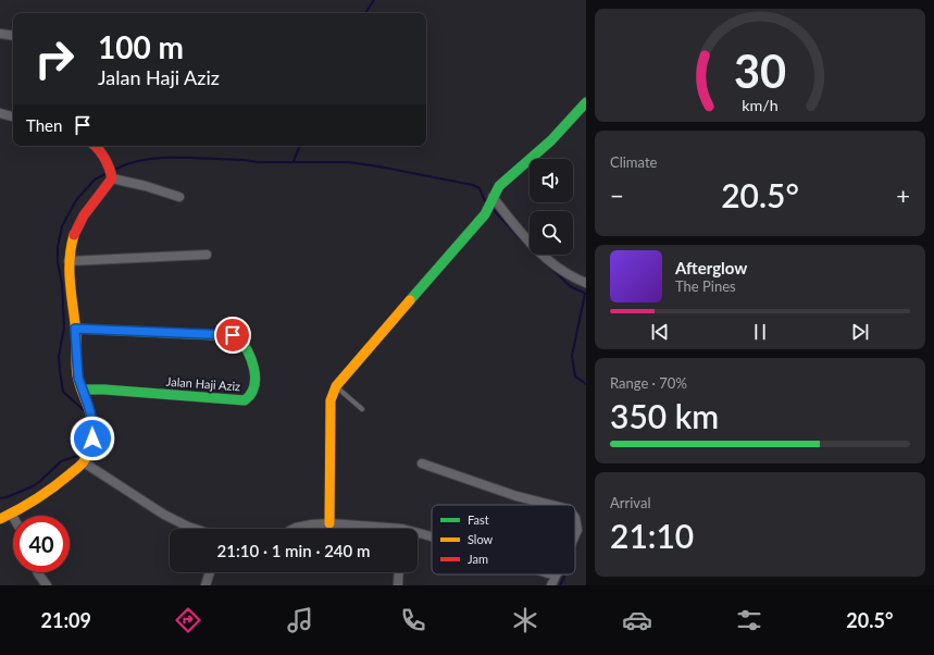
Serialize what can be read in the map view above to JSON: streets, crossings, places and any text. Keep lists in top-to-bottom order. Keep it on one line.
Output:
{"streets":{"street":["Jalan Haji Aziz"]},"legend":["Fast","Slow","Jam"],"page":{"turn":["100 m","Jalan Haji Aziz"],"then":"Then","tile":["Climate",["Range · 70%","350 km"],["Arrival","21:10"]],"heat":["−","20.5°","+"],"song":["Afterglow","The Pines"],"limit":"40","trip":"21:10 · 1 min · 240 m","tabs":["21:09","20.5°"],"gauge":["30","km/h"]}}
